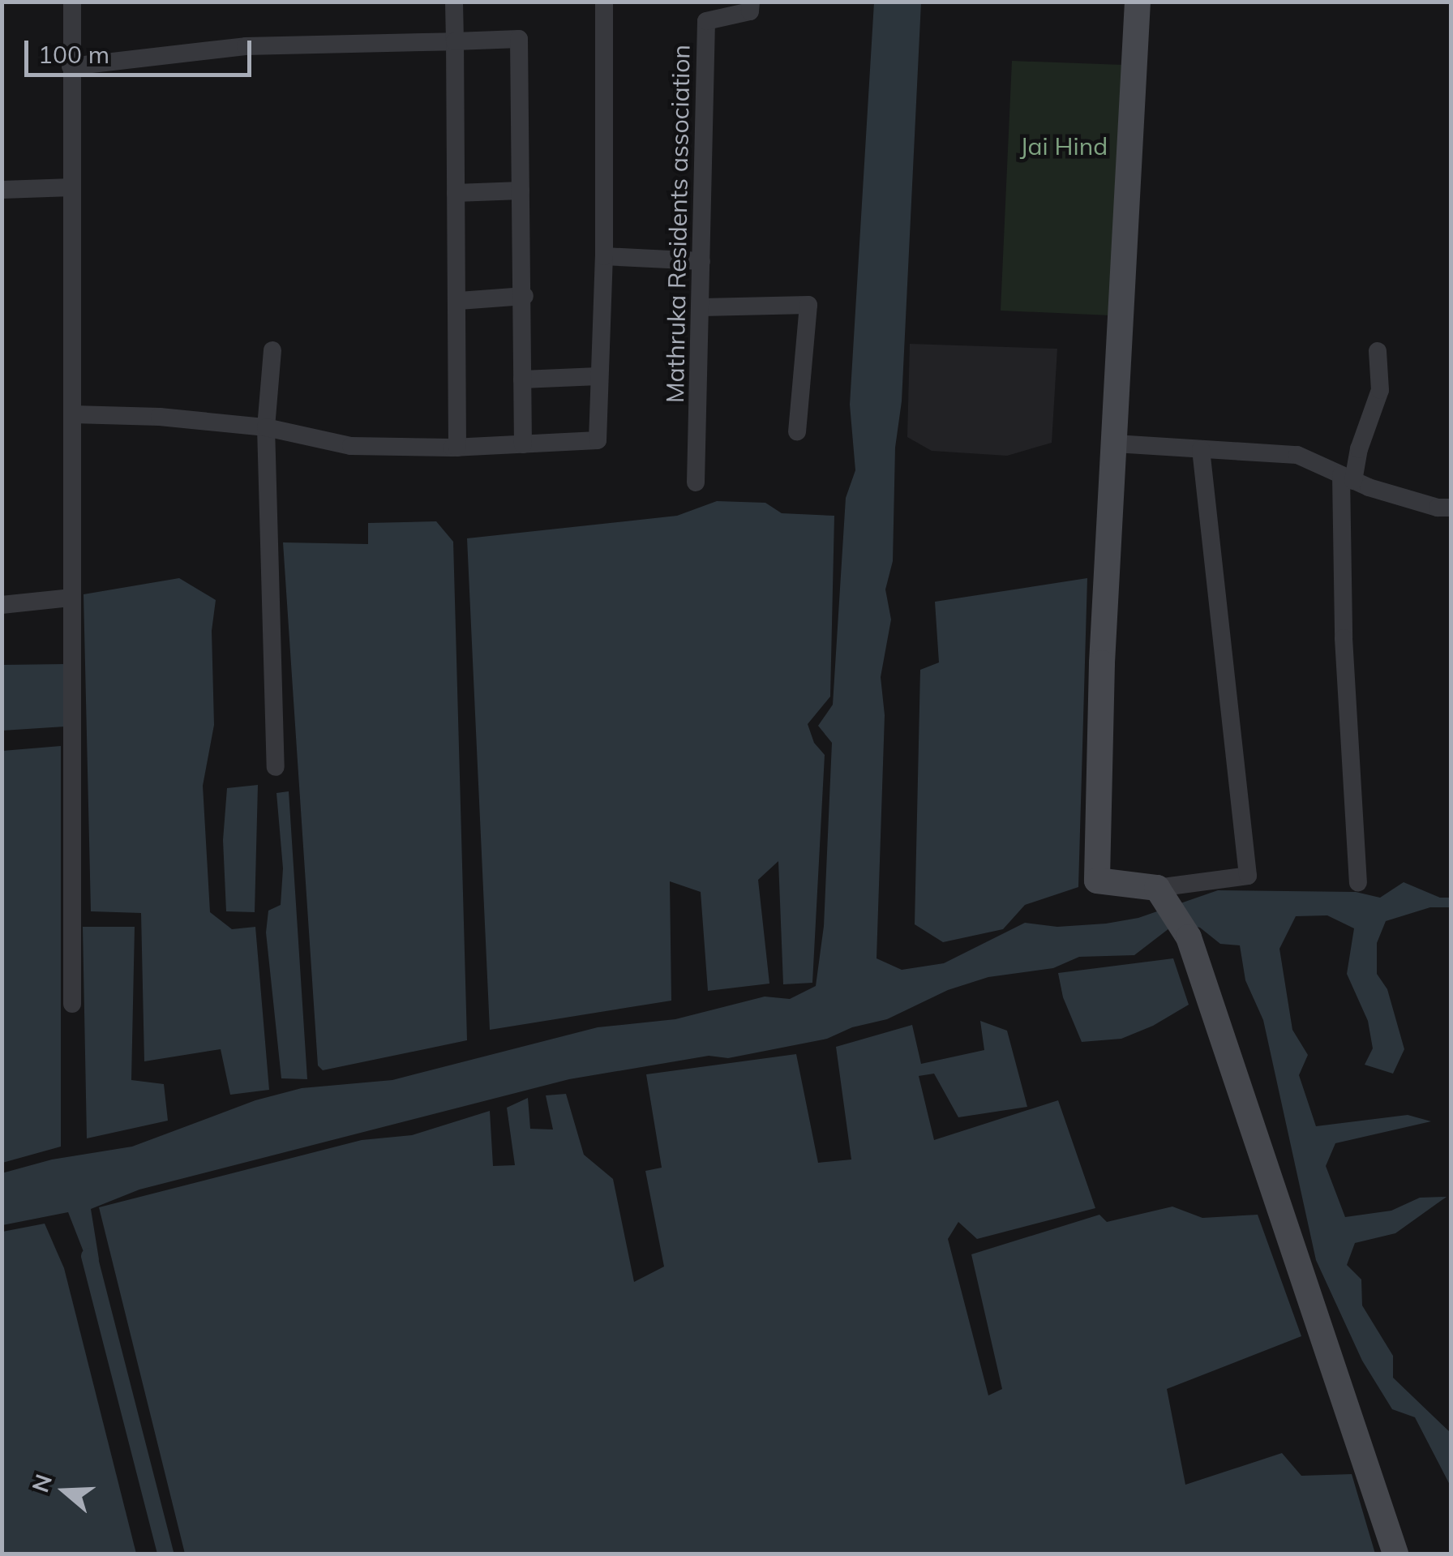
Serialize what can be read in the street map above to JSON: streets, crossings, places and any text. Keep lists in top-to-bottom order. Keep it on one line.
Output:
{"streets":{"street":["Mathruka Residents association"]},"parks":["Jai Hind"],"scale_bar":"100 m","north":"left"}
